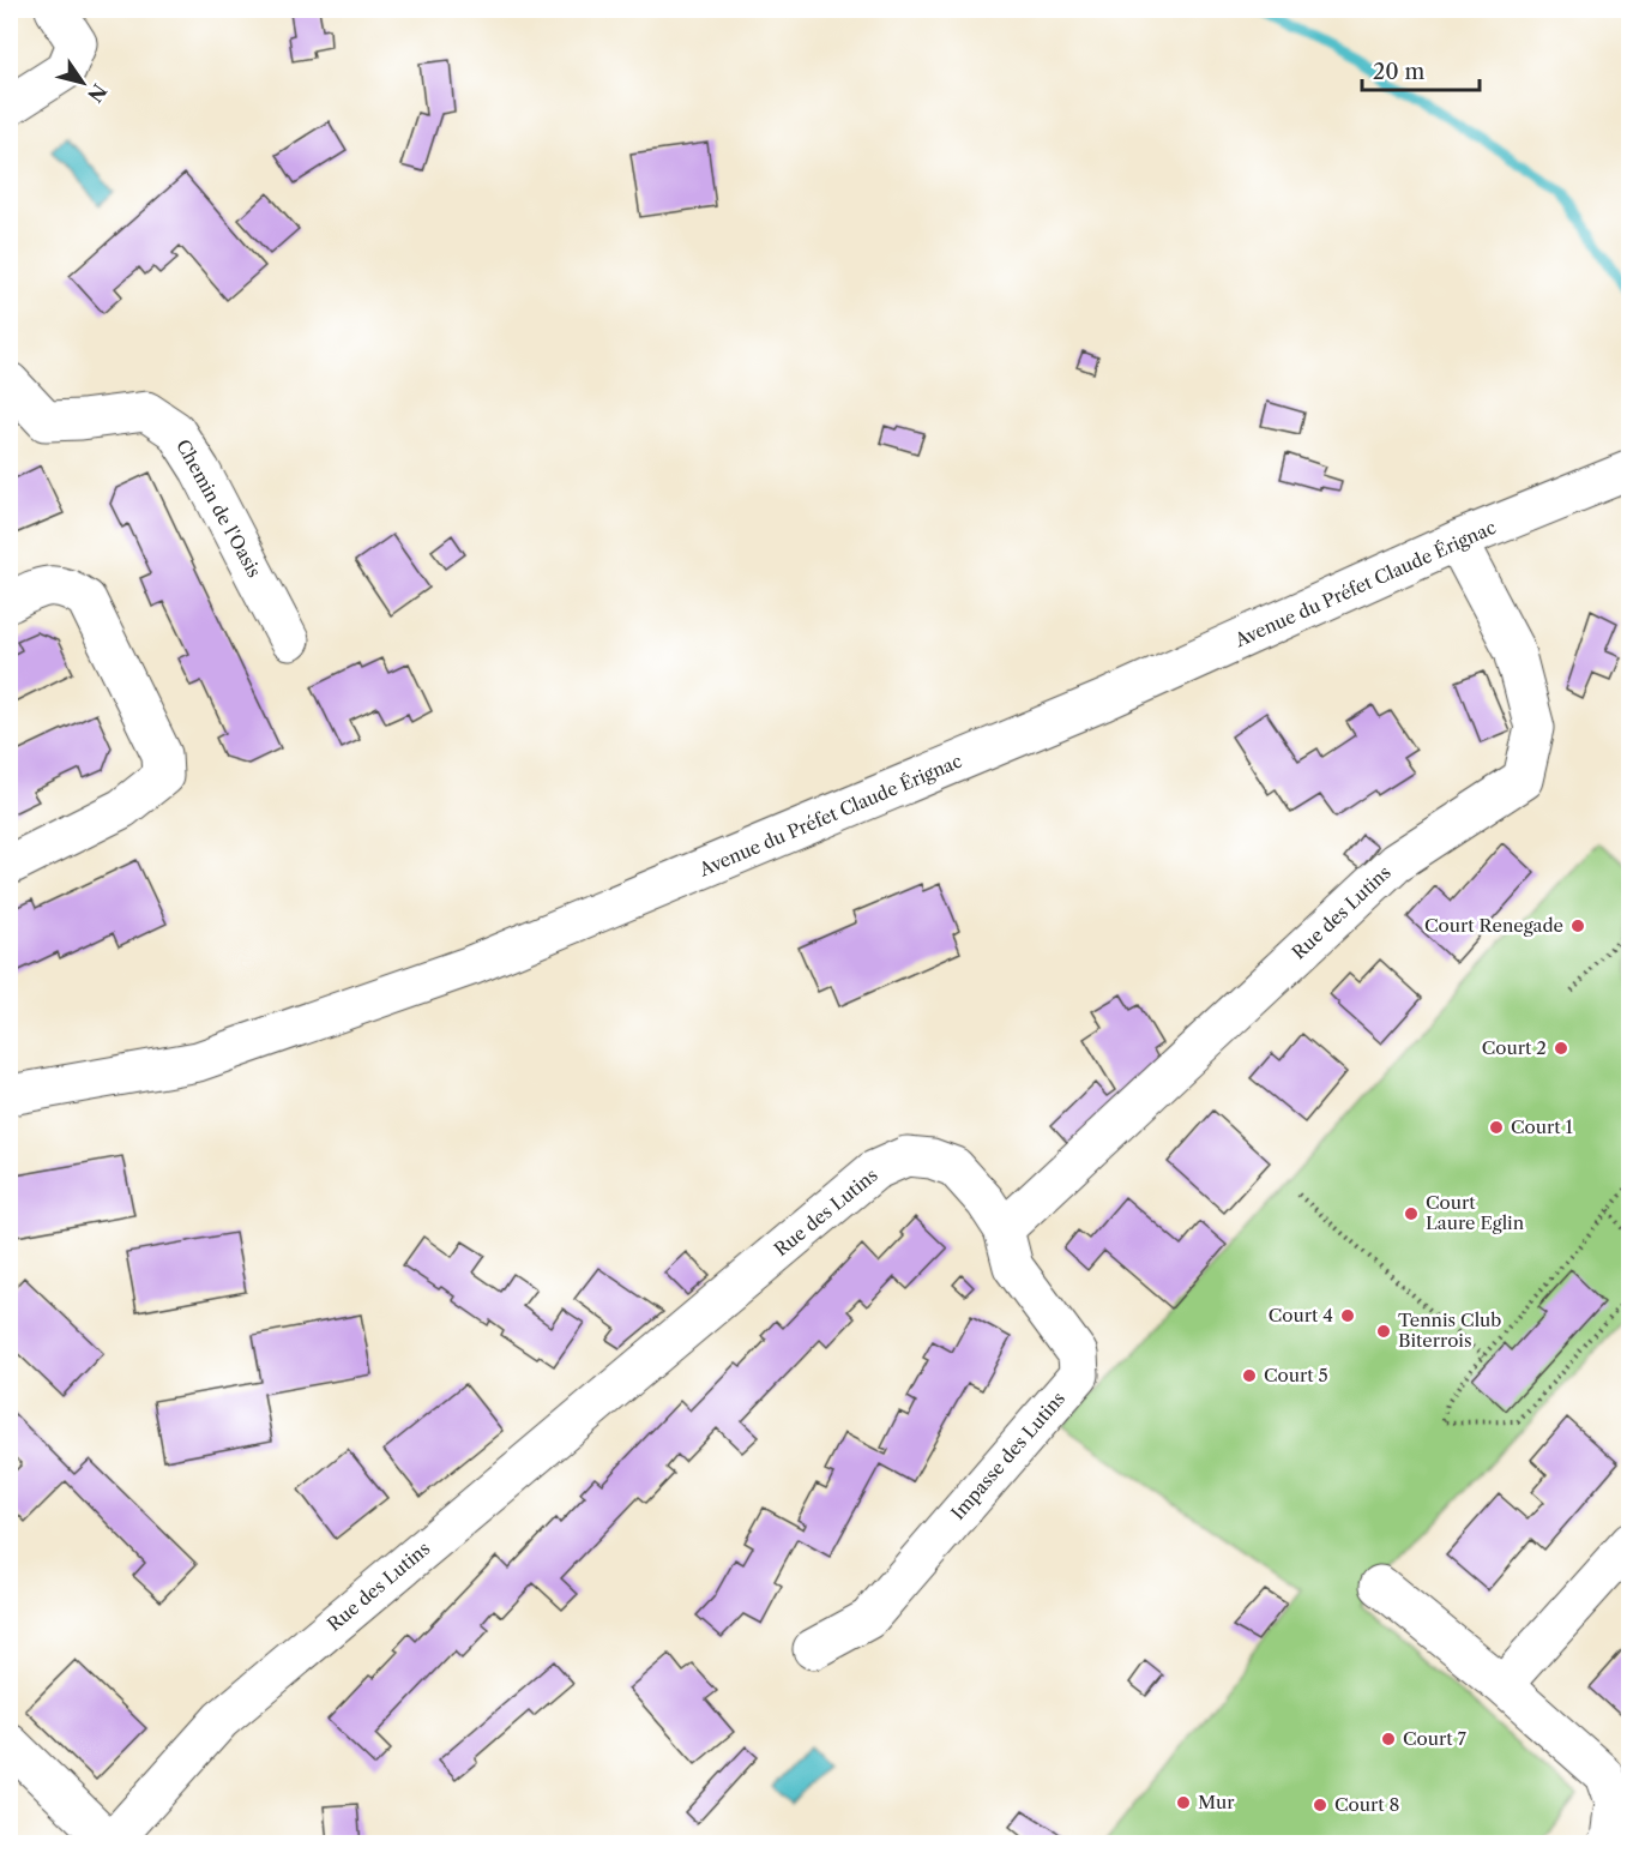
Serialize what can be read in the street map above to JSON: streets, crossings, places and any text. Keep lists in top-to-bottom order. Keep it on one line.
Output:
{"streets":{"street":["Chemin de l'Oasis","Avenue du Préfet Claude Érignac","Rue des Lutins","Impasse des Lutins"]},"crossings":[["Avenue du Préfet Claude Érignac","Rue des Lutins"],["Rue des Lutins","Impasse des Lutins"]],"places":["Court Renegade","Court 2","Court 1","Court Laure Eglin","Court 4","Tennis Club Biterrois","Court 5","Court 7","Mur","Court 8"],"scale_bar":"20 m","north":"bottom right"}
